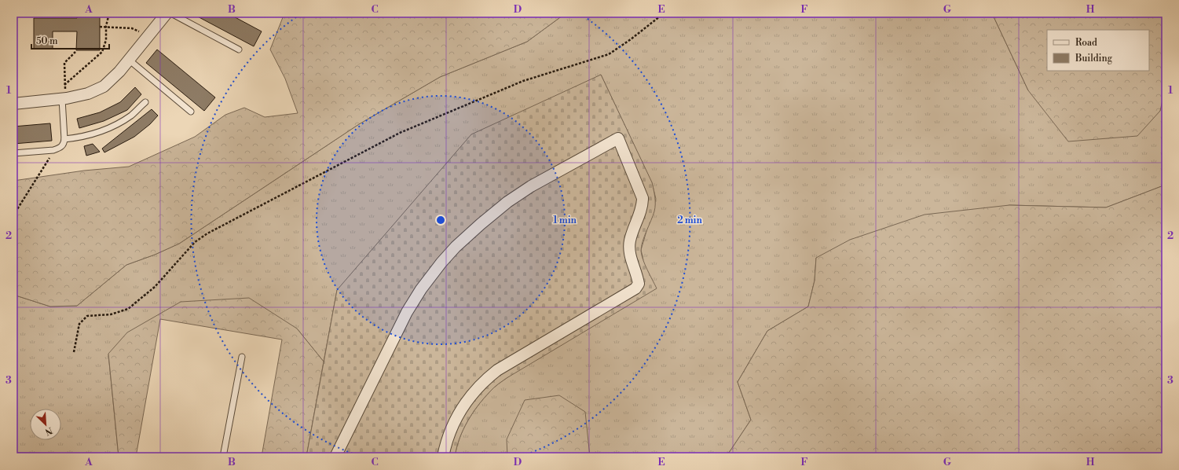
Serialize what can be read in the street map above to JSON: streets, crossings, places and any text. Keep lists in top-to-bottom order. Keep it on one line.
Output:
{"legend":["Road","Building"],"scale_bar":"50 m","north":"bottom right","grid":{"columns":["A","B","C","D","E","F","G","H"],"rows":["1","2","3"]},"rings":["1 min","2 min"]}
